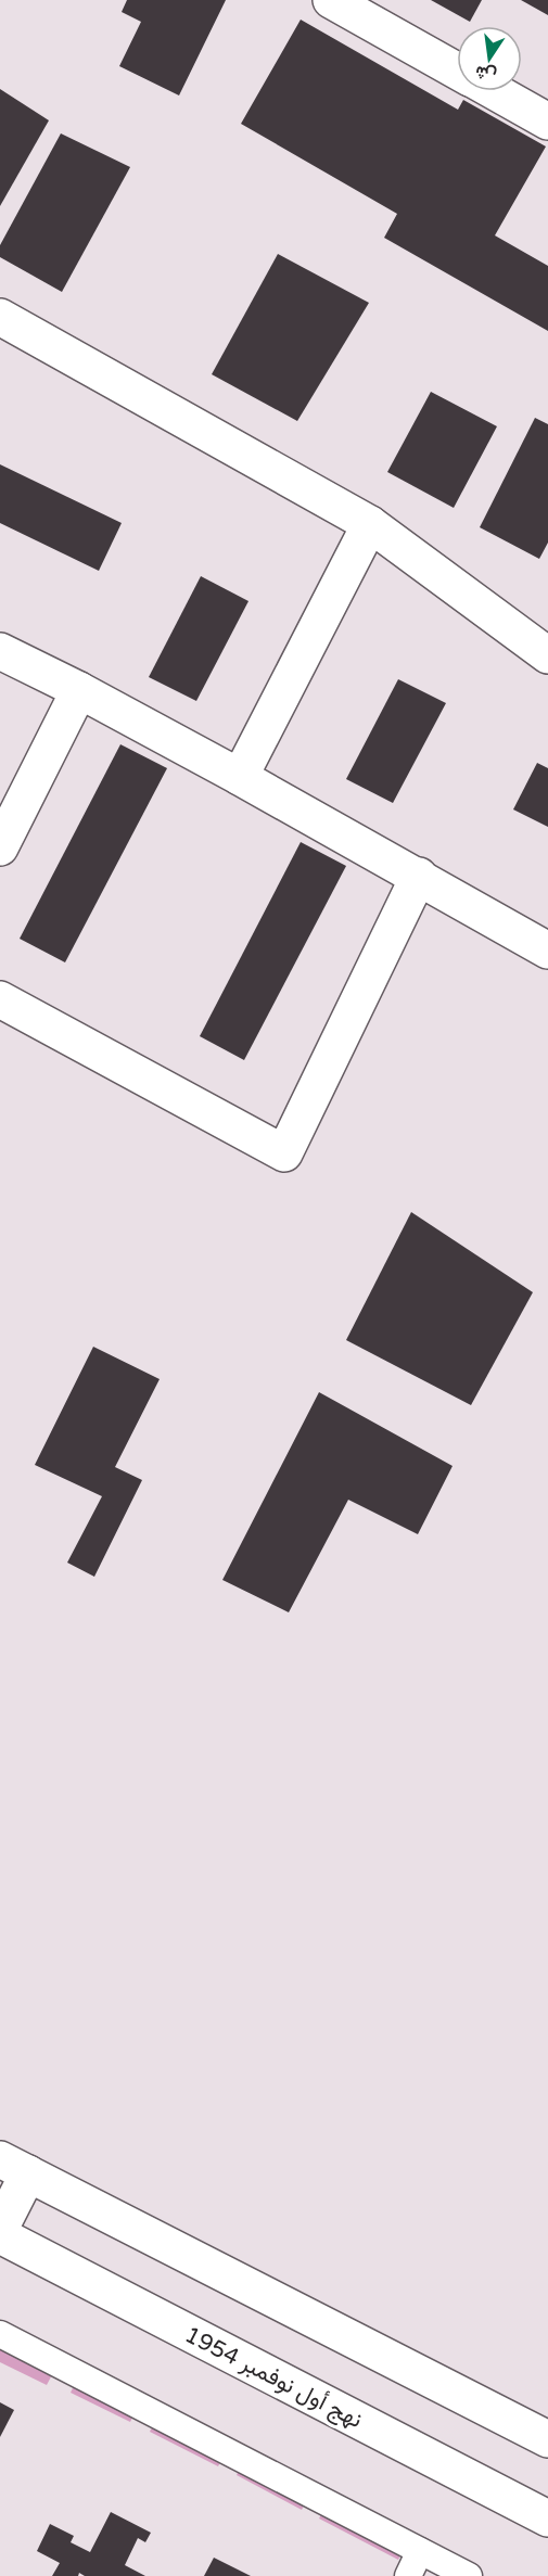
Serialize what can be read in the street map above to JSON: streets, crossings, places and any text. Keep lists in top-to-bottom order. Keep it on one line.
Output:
{"streets":{"main road":["نهج أول نوفمبر 1954"]},"north":"bottom"}
